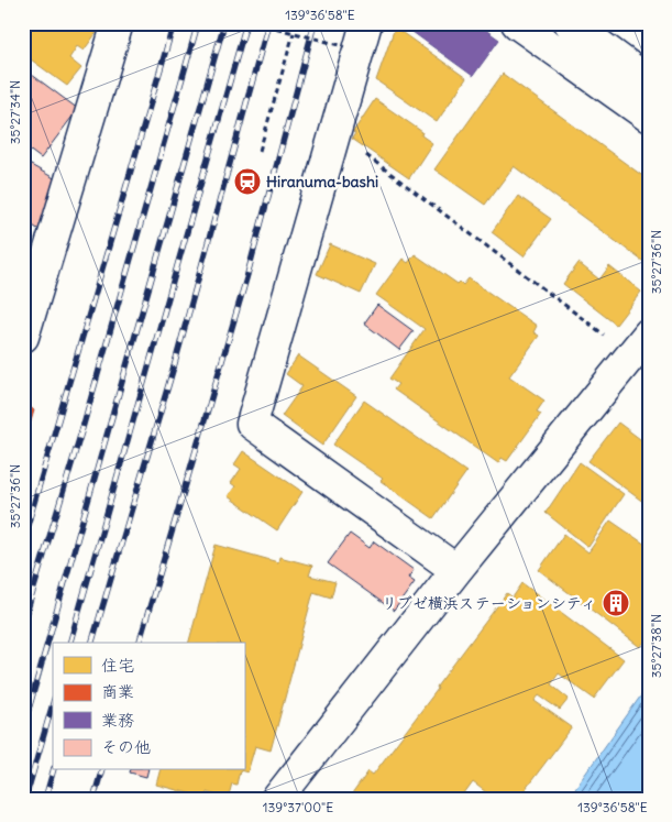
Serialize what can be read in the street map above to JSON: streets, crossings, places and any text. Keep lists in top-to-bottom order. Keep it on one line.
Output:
{"places":{"station":["Hiranuma-bashi"],"building":["リブゼ横浜ステーションシティ"]},"legend":["住宅","商業","業務","その他"],"coordinates":["139°36'58\"E","35°27'34\"N","35°27'36\"N","35°27'38\"N","139°37'00\"E"]}
